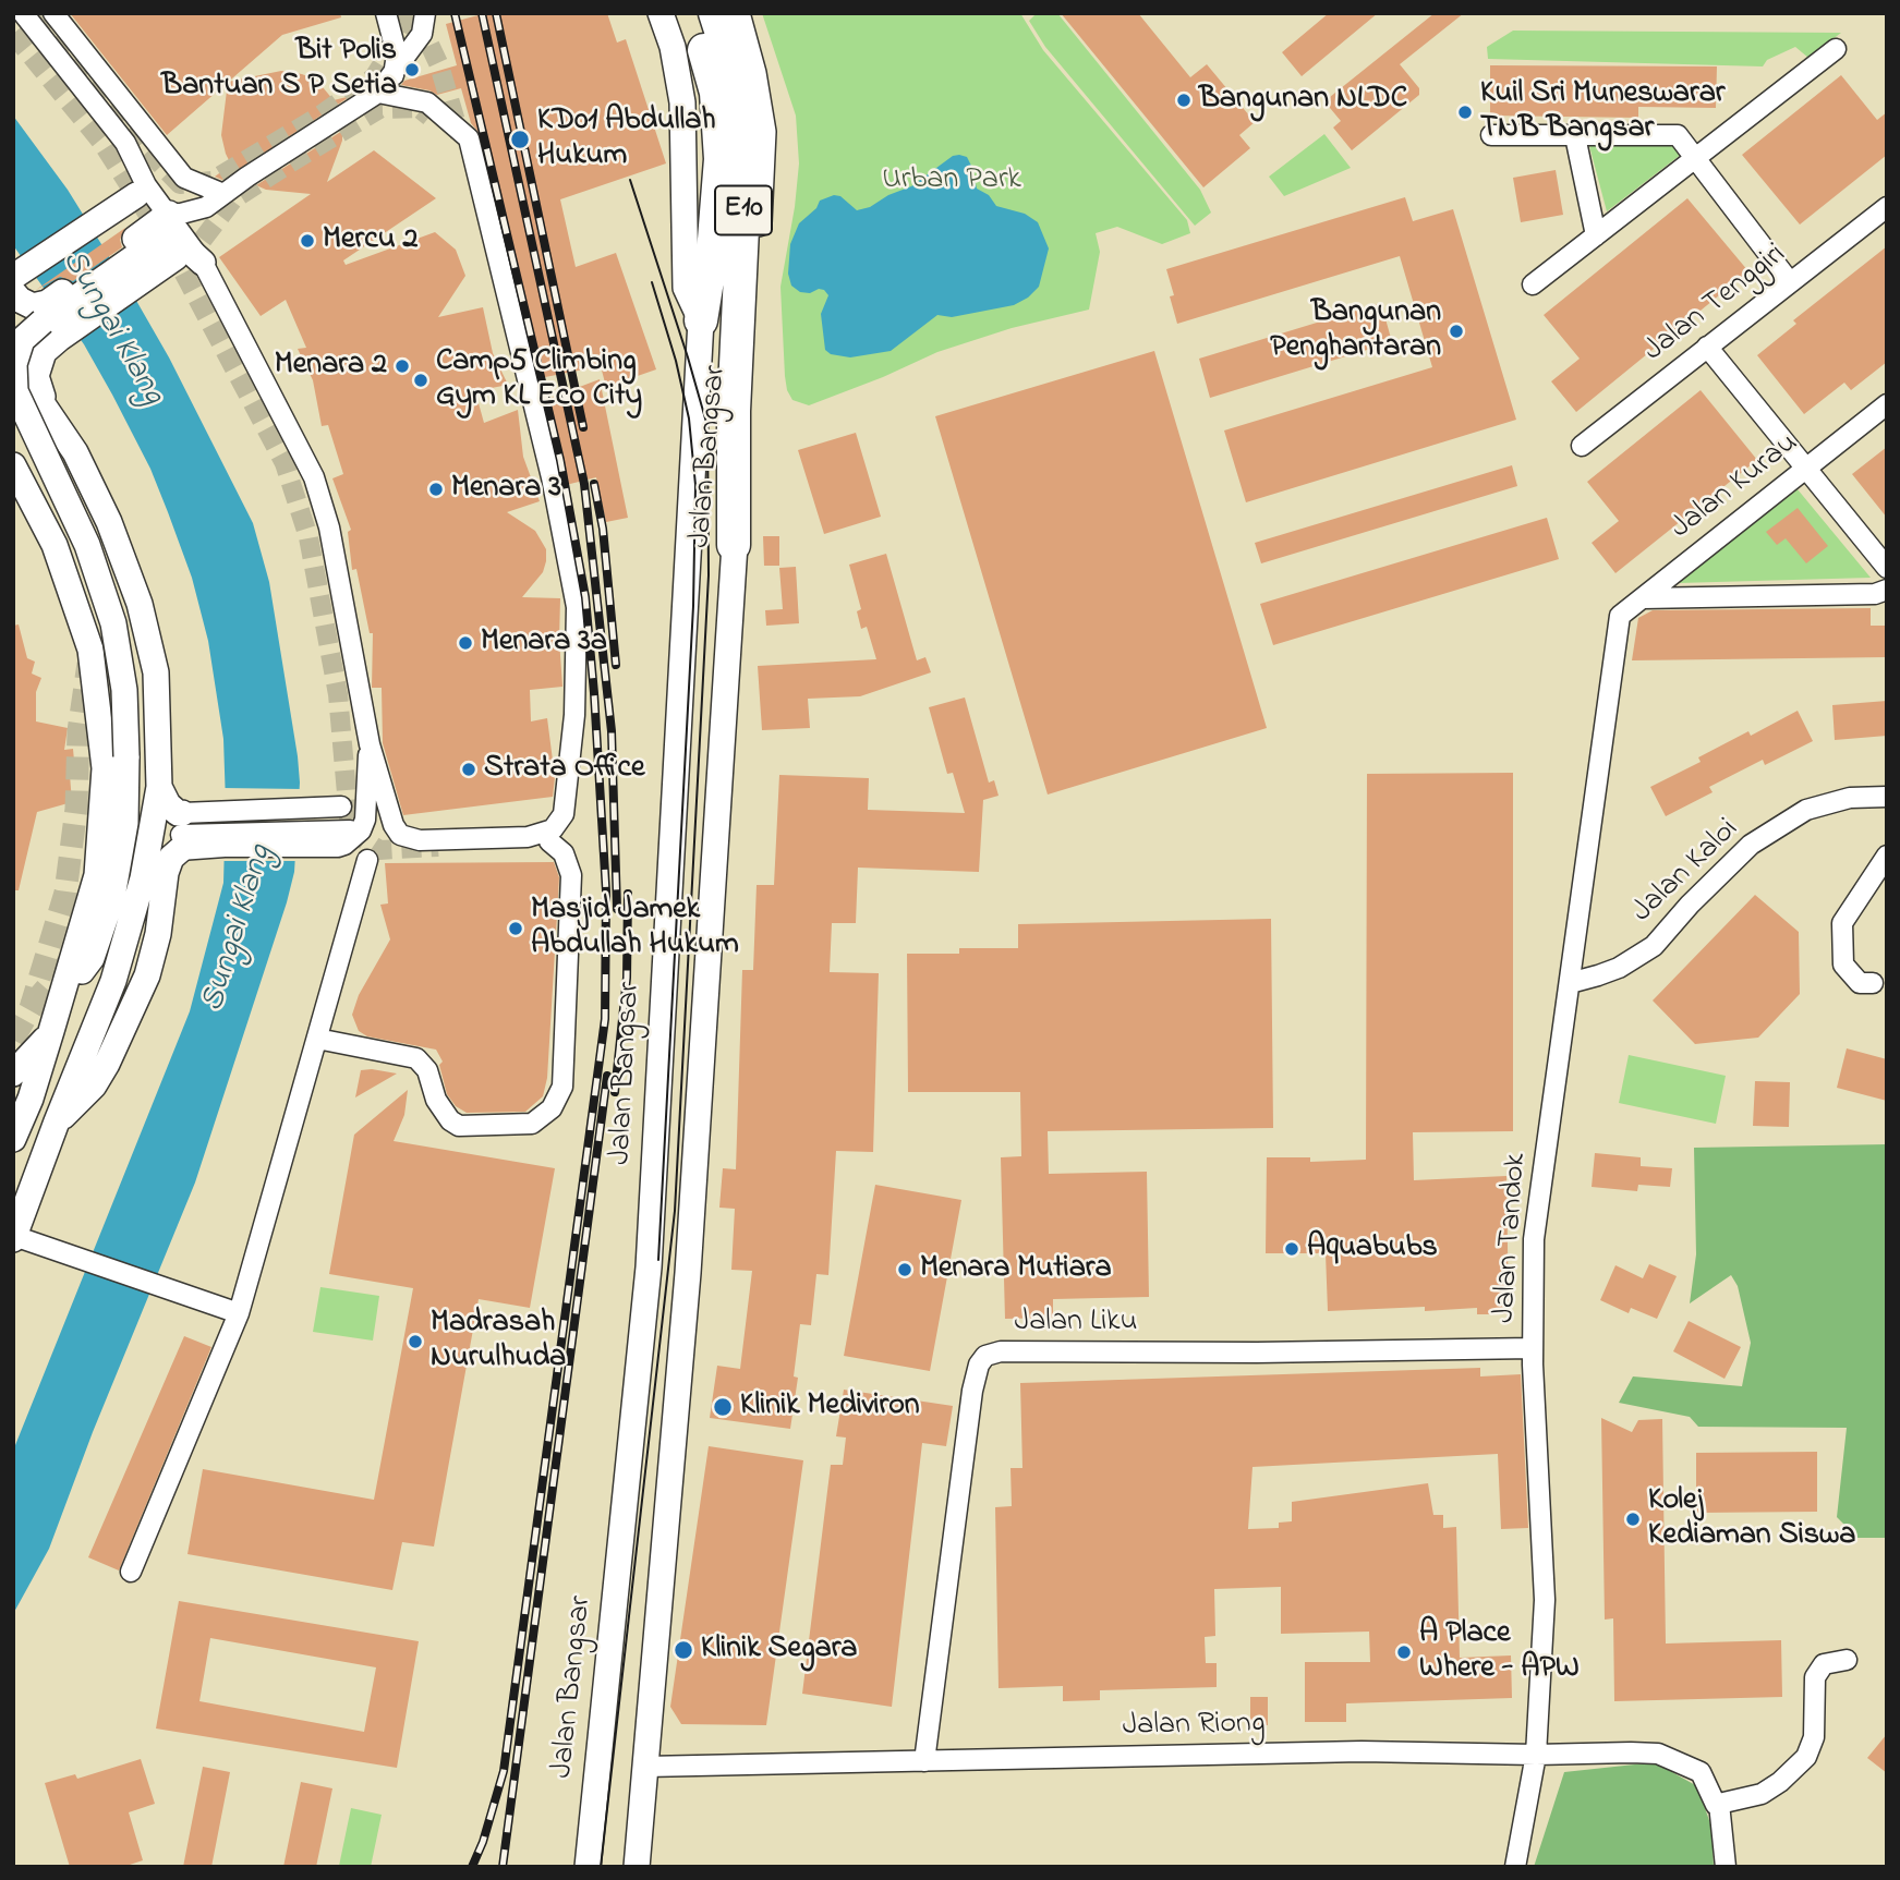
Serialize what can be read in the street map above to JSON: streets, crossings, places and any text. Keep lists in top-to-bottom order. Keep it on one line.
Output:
{"streets":{"highway":["E10"],"main road":["Jalan Bangsar"],"street":["Jalan Tenggiri","Jalan Kurau","Jalan Kaloi","Jalan Tandok","Jalan Liku","Jalan Riong"]},"crossings":[["E10","Jalan Bangsar"],["Jalan Bangsar","Jalan Riong"],["Jalan Kurau","Jalan Tandok"],["Jalan Kaloi","Jalan Tandok"],["Jalan Tandok","Jalan Liku"],["Jalan Tandok","Jalan Riong"],["Jalan Liku","Jalan Riong"]],"water":["Sungai Klang"],"parks":["Urban Park"],"places":["Bit Polis Bantuan S P Setia","Bangunan NLDC","Kuil Sri Muneswarar TNB Bangsar","KD01 Abdullah Hukum","Mercu 2","Bangunan Penghantaran","Menara 2","Camp5 Climbing Gym KL Eco City","Menara 3","Menara 3a","Strata Office","Masjid Jamek Abdullah Hukum","Aquabubs","Menara Mutiara","Madrasah Nurulhuda","Klinik Mediviron","Kolej Kediaman Siswa","Klinik Segara","A Place Where - APW"]}
